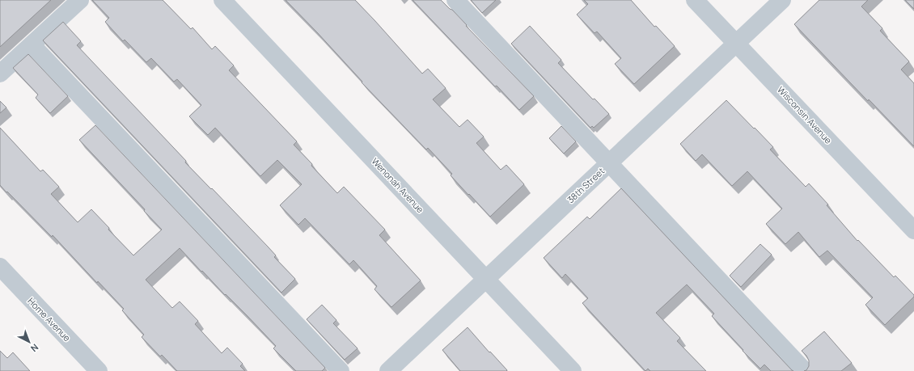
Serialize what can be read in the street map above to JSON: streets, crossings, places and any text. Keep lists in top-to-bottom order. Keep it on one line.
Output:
{"streets":{"street":["Wisconsin Avenue","Wenonah Avenue","38th Street","Home Avenue"]},"crossings":[["Wisconsin Avenue","38th Street"],["Wenonah Avenue","38th Street"]],"north":"bottom right"}
